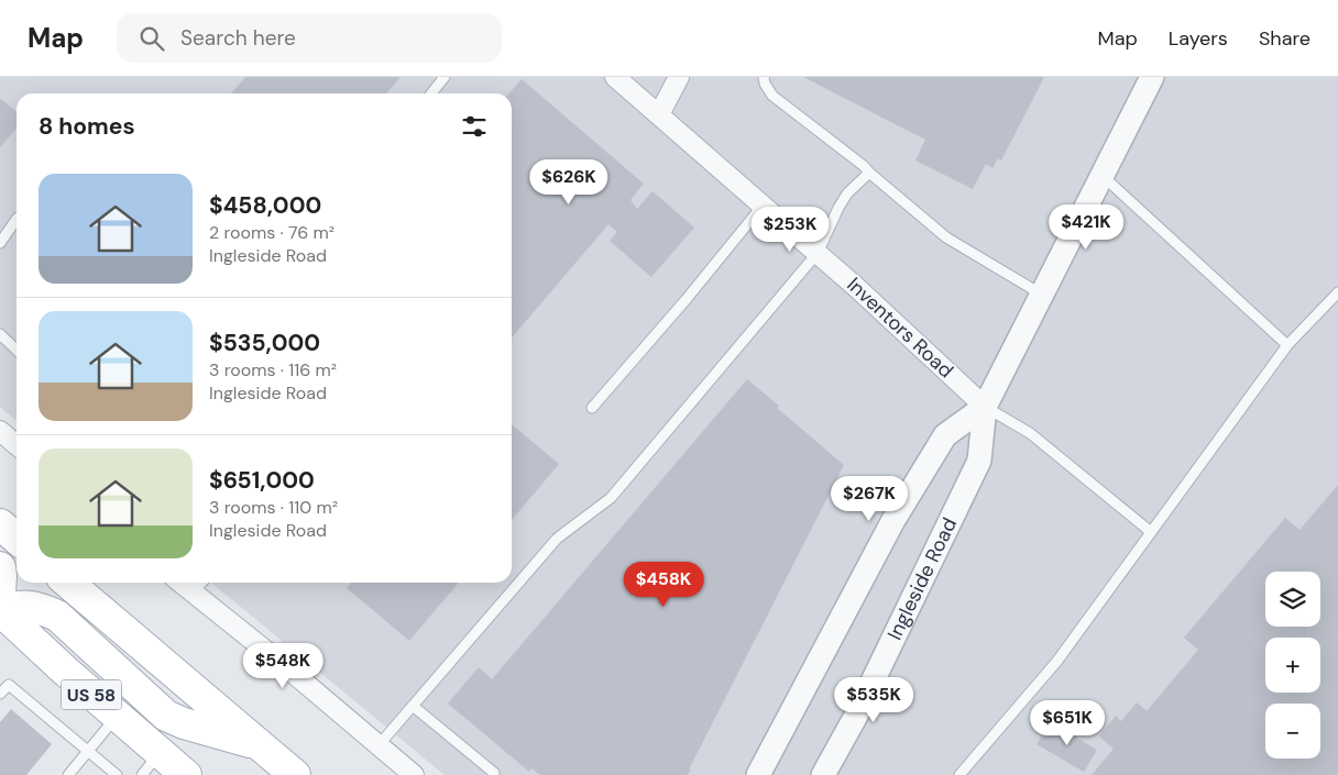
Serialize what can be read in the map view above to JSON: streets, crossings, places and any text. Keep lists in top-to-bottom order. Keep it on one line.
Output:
{"streets":{"main road":["US 58"],"street":["Inventors Road","Ingleside Road"]},"crossings":[["Inventors Road","Ingleside Road"]],"page":{"header":"Map","search":"Search here","nav":["Map","Layers","Share"],"heading":"8 homes","price":["$626K","$421K","$253K","$267K","$458K","$548K","$535K","$651K"],"list":[{"name":"$458,000","note":"2 rooms · 76 m² · Ingleside Road"},{"name":"$535,000","note":"3 rooms · 116 m² · Ingleside Road"},{"name":"$651,000","note":"3 rooms · 110 m² · Ingleside Road"}],"map_buttons":["+","−"]}}
